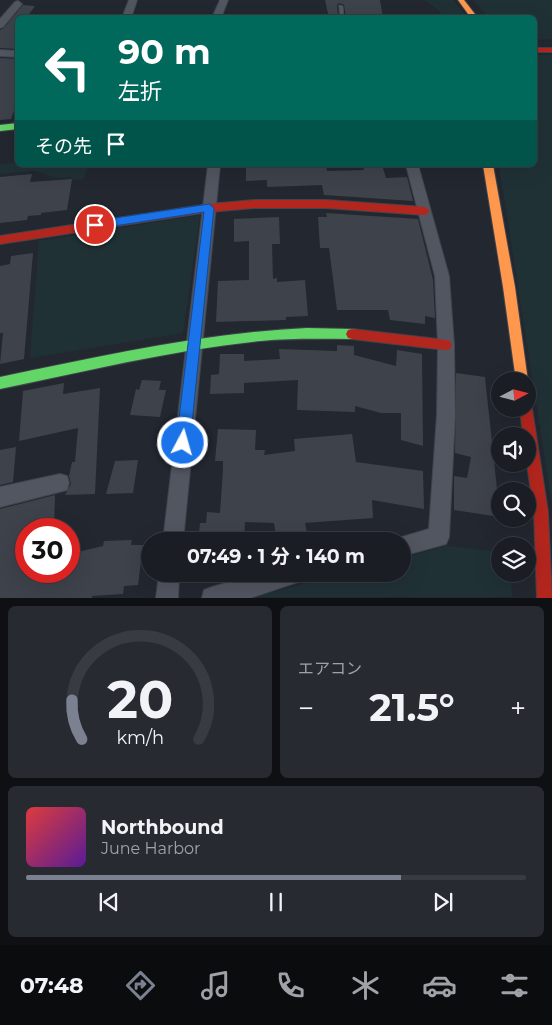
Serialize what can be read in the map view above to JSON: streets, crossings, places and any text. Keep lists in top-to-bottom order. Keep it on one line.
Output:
{"north":"right","page":{"turn":["90 m","左折"],"then":"その先","limit":"30","trip":"07:49 · 1 分 · 140 m","tile":"エアコン","heat":["−","21.5°","+"],"song":["Northbound","June Harbor"],"tabs":"07:48","gauge":["20","km/h"]}}
